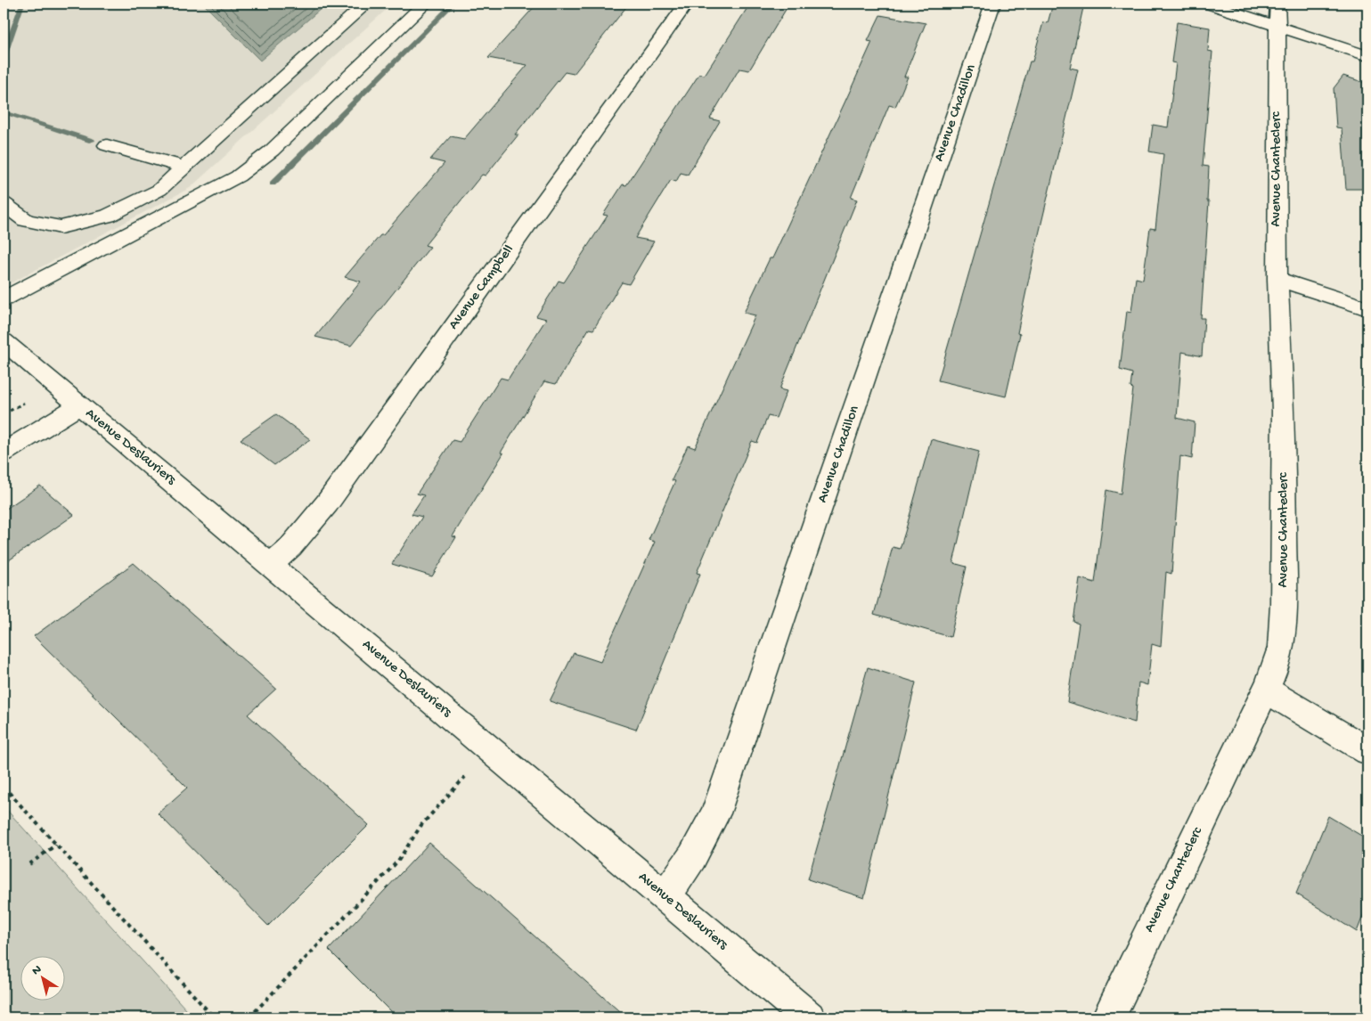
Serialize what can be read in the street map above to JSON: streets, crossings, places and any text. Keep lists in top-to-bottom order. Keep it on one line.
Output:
{"streets":{"street":["Avenue Chadillon","Avenue Chanteclerc","Avenue Campbell","Avenue Deslauriers"]},"crossings":[["Avenue Chadillon","Avenue Deslauriers"],["Avenue Campbell","Avenue Deslauriers"]],"north":"top left"}
